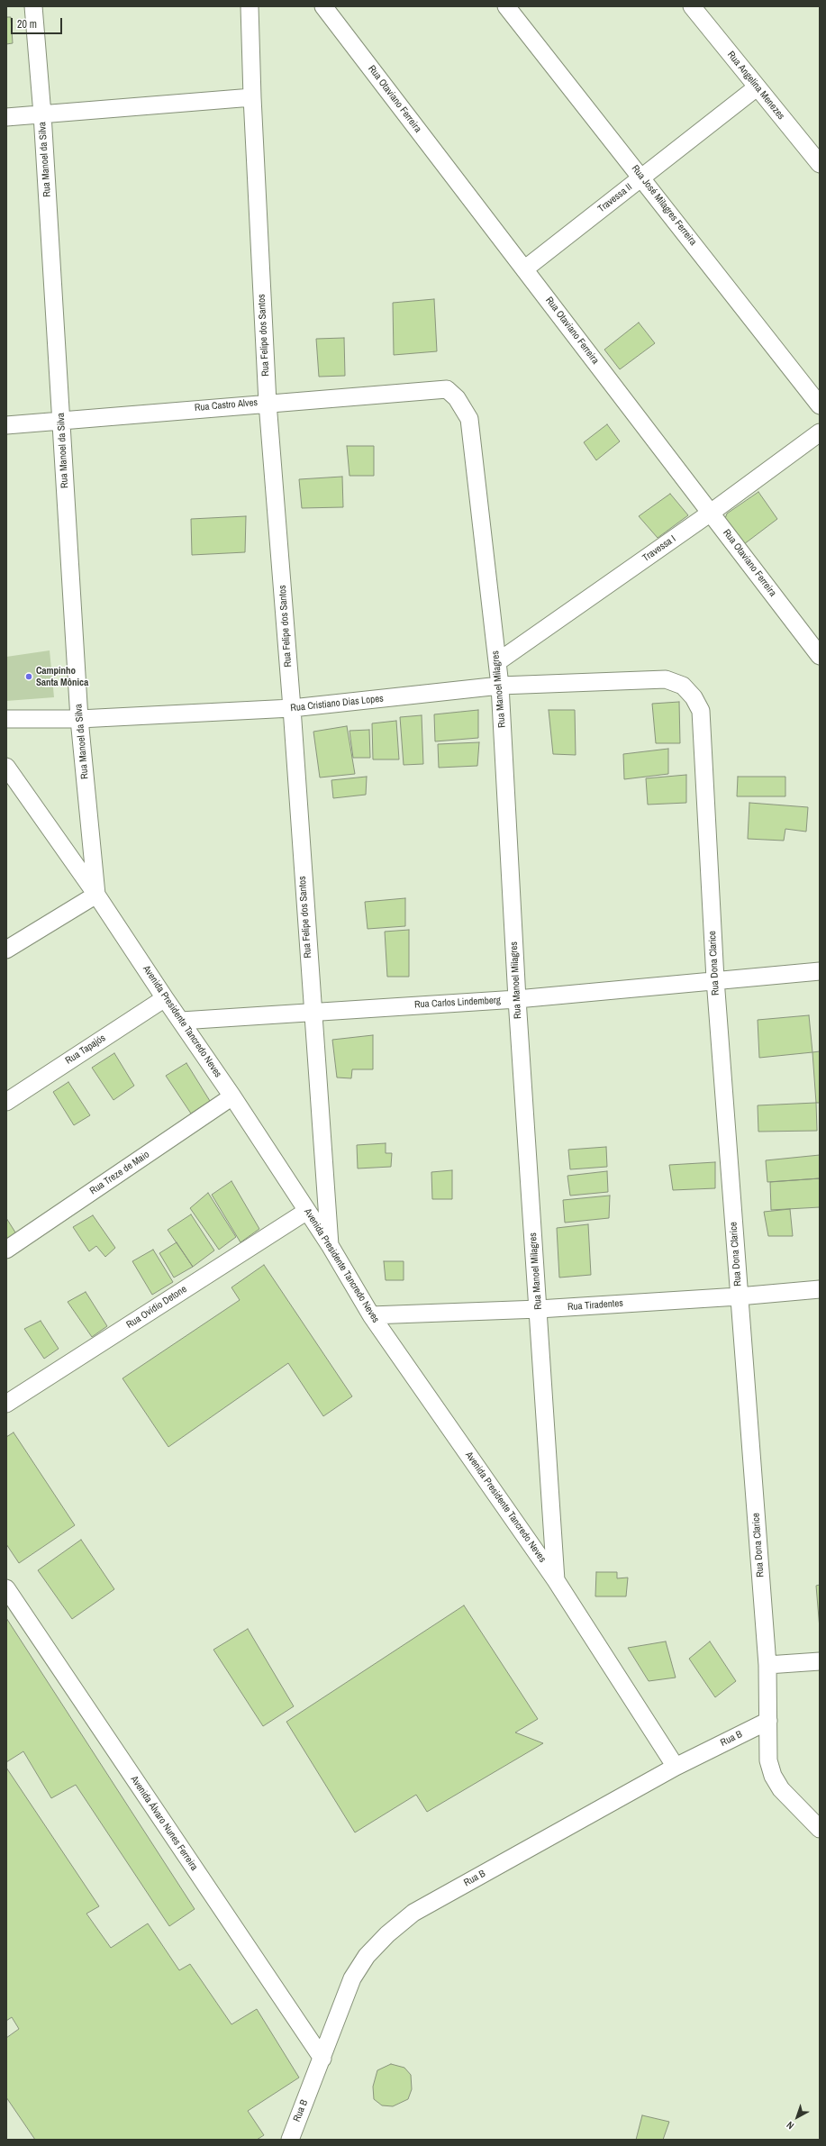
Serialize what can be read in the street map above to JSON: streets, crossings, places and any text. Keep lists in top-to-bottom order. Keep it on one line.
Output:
{"streets":{"street":["Rua Angelina Menezes","Rua Otaviano Ferreira","Rua Manoel da Silva","Travessa II","Rua José Milagres Ferreira","Rua Felipe dos Santos","Rua Castro Alves","Travessa I","Rua Manoel Milagres","Rua Cristiano Dias Lopes","Rua Dona Clarice","Rua Carlos Lindemberg","Avenida Presidente Tancredo Neves","Rua Tapajós","Rua Treze de Maio","Rua Tiradentes","Rua Ovídio Detone","Rua B","Avenida Álvaro Nunes Ferreira"]},"crossings":[["Rua Angelina Menezes","Travessa II"],["Rua Otaviano Ferreira","Travessa II"],["Rua Otaviano Ferreira","Travessa I"],["Rua Manoel da Silva","Rua Castro Alves"],["Rua Manoel da Silva","Rua Cristiano Dias Lopes"],["Rua Manoel da Silva","Avenida Presidente Tancredo Neves"],["Travessa II","Rua José Milagres Ferreira"],["Rua Felipe dos Santos","Rua Castro Alves"],["Rua Felipe dos Santos","Rua Cristiano Dias Lopes"],["Rua Felipe dos Santos","Rua Carlos Lindemberg"],["Rua Felipe dos Santos","Avenida Presidente Tancredo Neves"],["Rua Castro Alves","Rua Manoel Milagres"],["Travessa I","Rua Manoel Milagres"],["Rua Manoel Milagres","Rua Cristiano Dias Lopes"],["Rua Manoel Milagres","Rua Carlos Lindemberg"],["Rua Manoel Milagres","Avenida Presidente Tancredo Neves"],["Rua Manoel Milagres","Rua Tiradentes"],["Rua Cristiano Dias Lopes","Rua Dona Clarice"],["Rua Dona Clarice","Rua Carlos Lindemberg"],["Rua Dona Clarice","Rua Tiradentes"],["Rua Dona Clarice","Rua B"],["Rua Carlos Lindemberg","Avenida Presidente Tancredo Neves"],["Avenida Presidente Tancredo Neves","Rua Tapajós"],["Avenida Presidente Tancredo Neves","Rua Treze de Maio"],["Avenida Presidente Tancredo Neves","Rua Tiradentes"],["Avenida Presidente Tancredo Neves","Rua Ovídio Detone"],["Avenida Presidente Tancredo Neves","Rua B"],["Rua B","Avenida Álvaro Nunes Ferreira"]],"places":["Campinho Santa Mônica"],"scale_bar":"20 m","north":"bottom left"}
